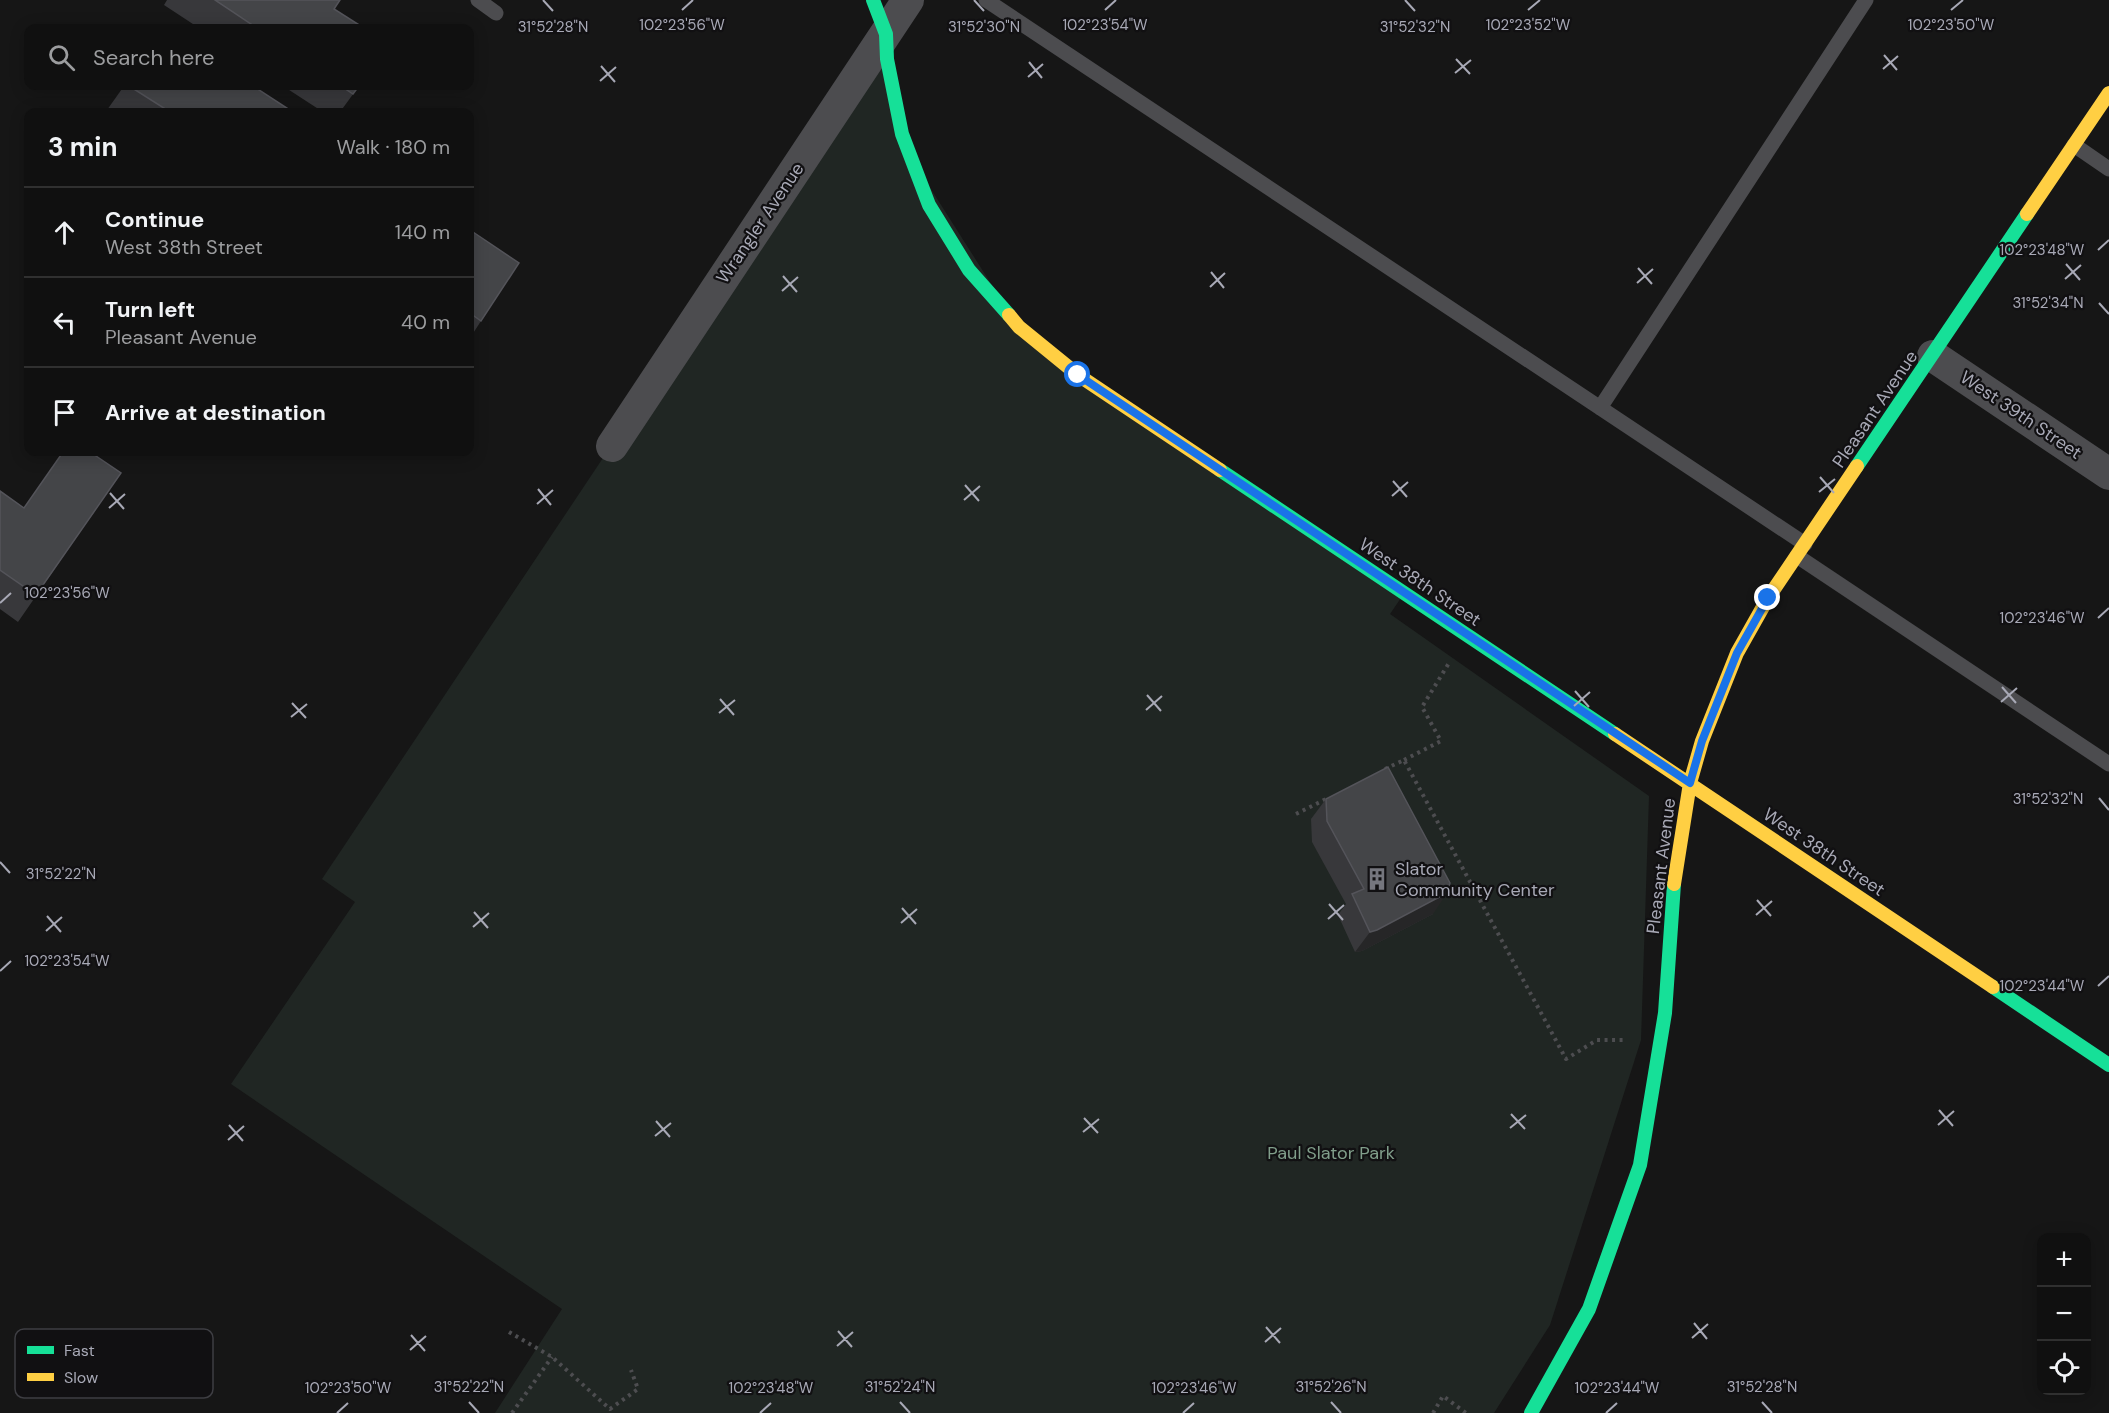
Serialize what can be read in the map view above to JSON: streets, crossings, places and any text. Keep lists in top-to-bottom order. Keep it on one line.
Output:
{"streets":{"street":["Wrangler Avenue","Pleasant Avenue","West 39th Street","West 38th Street"]},"crossings":[["Wrangler Avenue","West 38th Street"],["Pleasant Avenue","West 39th Street"],["Pleasant Avenue","West 38th Street"]],"parks":["Paul Slator Park"],"places":{"building":["Slator Community Center"]},"legend":["Fast","Slow"],"page":{"search":"Search here","heading":["3 min","Walk · 180 m"],"list":[["Continue","West 38th Street","140 m"],["Turn left","Pleasant Avenue","40 m"],"Arrive at destination"],"map_buttons":["+","−"]},"coordinates":["102°23'56\"W","102°23'54\"W","102°23'52\"W","102°23'50\"W","31°52'28\"N","31°52'30\"N","31°52'32\"N","102°23'48\"W","31°52'34\"N","102°23'46\"W","31°52'22\"N","102°23'44\"W","31°52'24\"N","31°52'26\"N"]}
